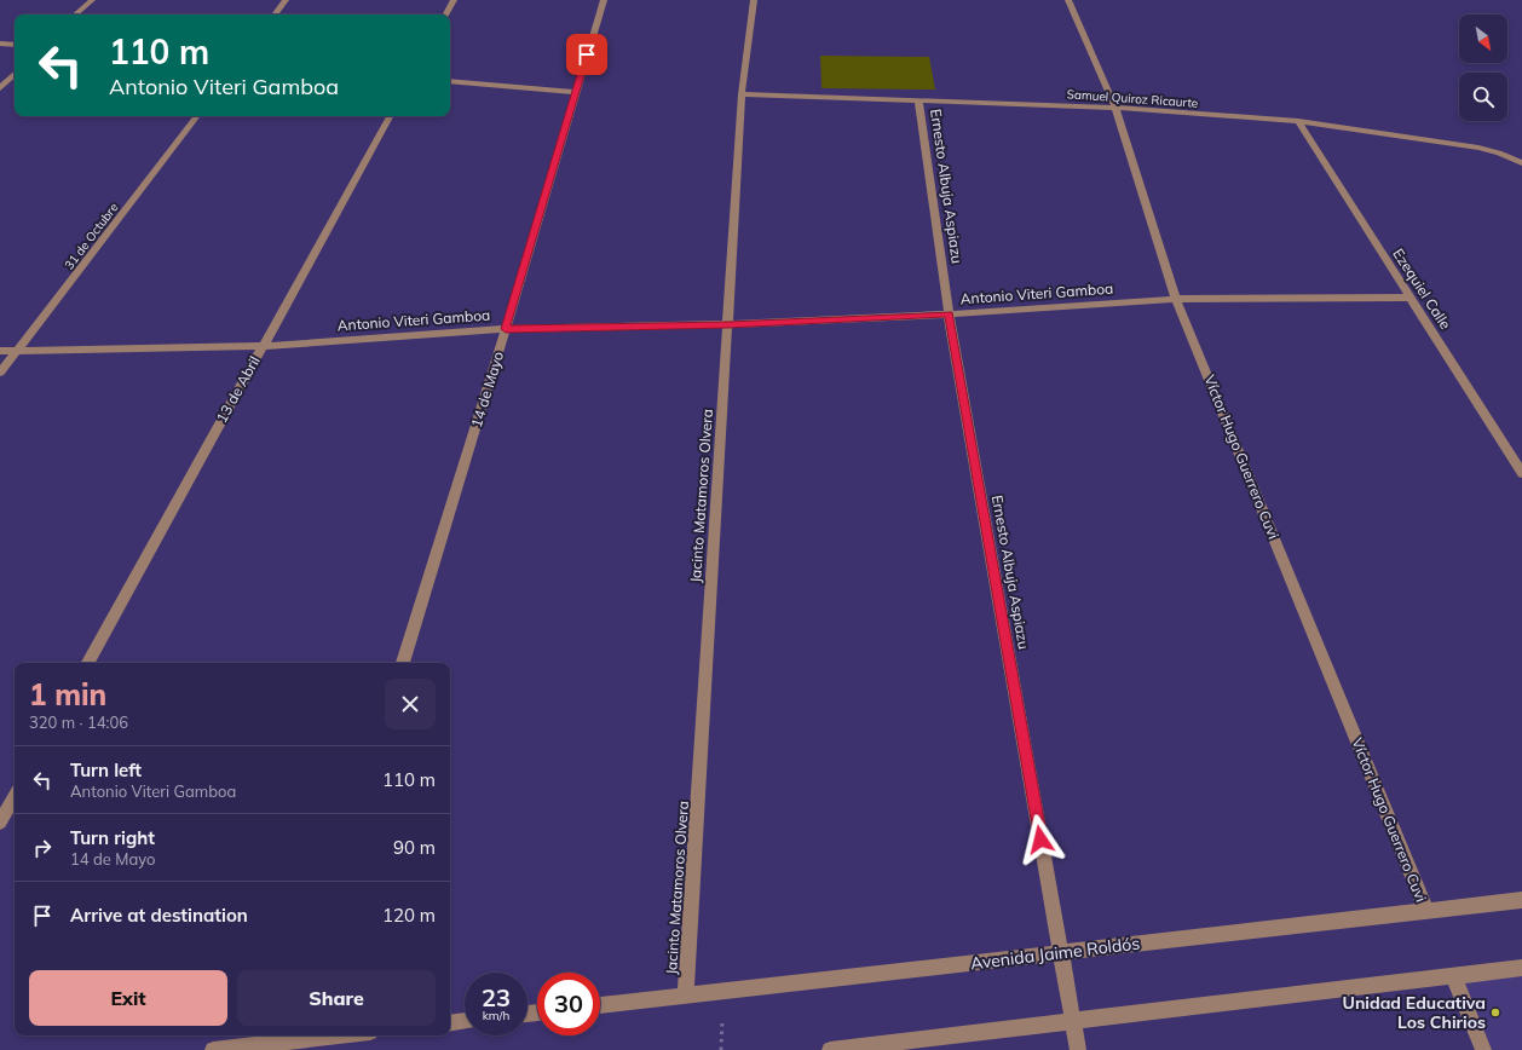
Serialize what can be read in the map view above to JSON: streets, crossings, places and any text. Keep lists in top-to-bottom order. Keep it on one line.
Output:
{"streets":{"street":["Samuel Quiroz Ricaurte","Ernesto Albuja Aspiazu","31 de Octubre","Ezequiel Calle","Antonio Viteri Gamboa","13 de Abril","14 de Mayo","Víctor Hugo Guerrero Cuvi","Jacinto Matamoros Olvera","Avenida Jaime Roldós"]},"crossings":[["Samuel Quiroz Ricaurte","Ernesto Albuja Aspiazu"],["Samuel Quiroz Ricaurte","Ezequiel Calle"],["Samuel Quiroz Ricaurte","Víctor Hugo Guerrero Cuvi"],["Samuel Quiroz Ricaurte","Jacinto Matamoros Olvera"],["Ernesto Albuja Aspiazu","Antonio Viteri Gamboa"],["Ernesto Albuja Aspiazu","Avenida Jaime Roldós"],["31 de Octubre","Antonio Viteri Gamboa"],["Ezequiel Calle","Antonio Viteri Gamboa"],["Antonio Viteri Gamboa","13 de Abril"],["Antonio Viteri Gamboa","14 de Mayo"],["Antonio Viteri Gamboa","Víctor Hugo Guerrero Cuvi"],["Antonio Viteri Gamboa","Jacinto Matamoros Olvera"],["Víctor Hugo Guerrero Cuvi","Avenida Jaime Roldós"],["Jacinto Matamoros Olvera","Avenida Jaime Roldós"]],"places":["Unidad Educativa Los Chirios"],"north":"bottom right","page":{"turn":["110 m","Antonio Viteri Gamboa"],"heading":["1 min","320 m · 14:06"],"list":[{"name":"Turn left","note":"Antonio Viteri Gamboa","value":"110 m"},{"name":"Turn right","note":"14 de Mayo","value":"90 m"},{"name":"Arrive at destination","value":"120 m"}],"buttons":["Exit","Share"],"speed":"23 km/h","limit":"30"}}
